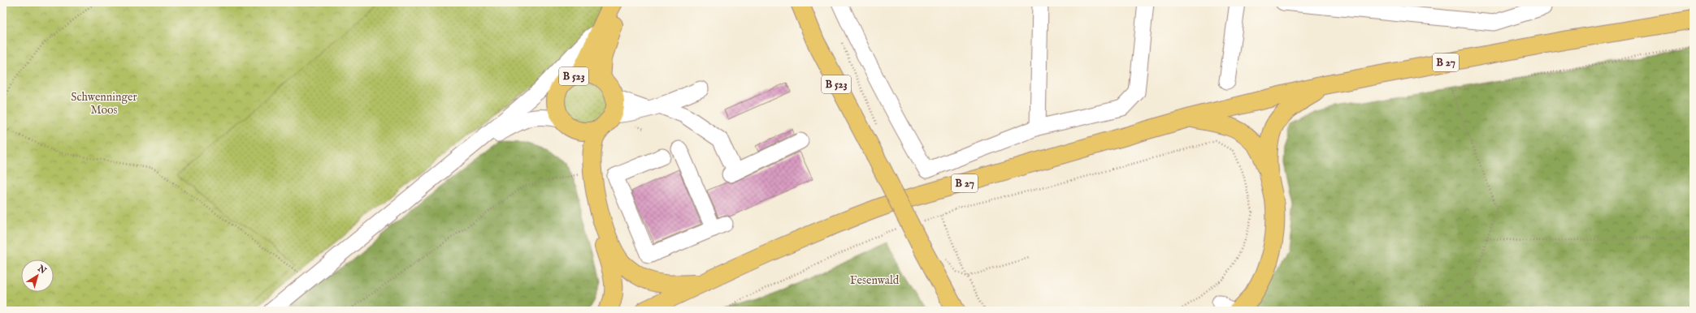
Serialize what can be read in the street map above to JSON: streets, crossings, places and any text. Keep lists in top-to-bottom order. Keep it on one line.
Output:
{"streets":{"main road":["B 27","B 523"]},"parks":["Schwenninger Moos","Fesenwald"],"north":"top right"}
